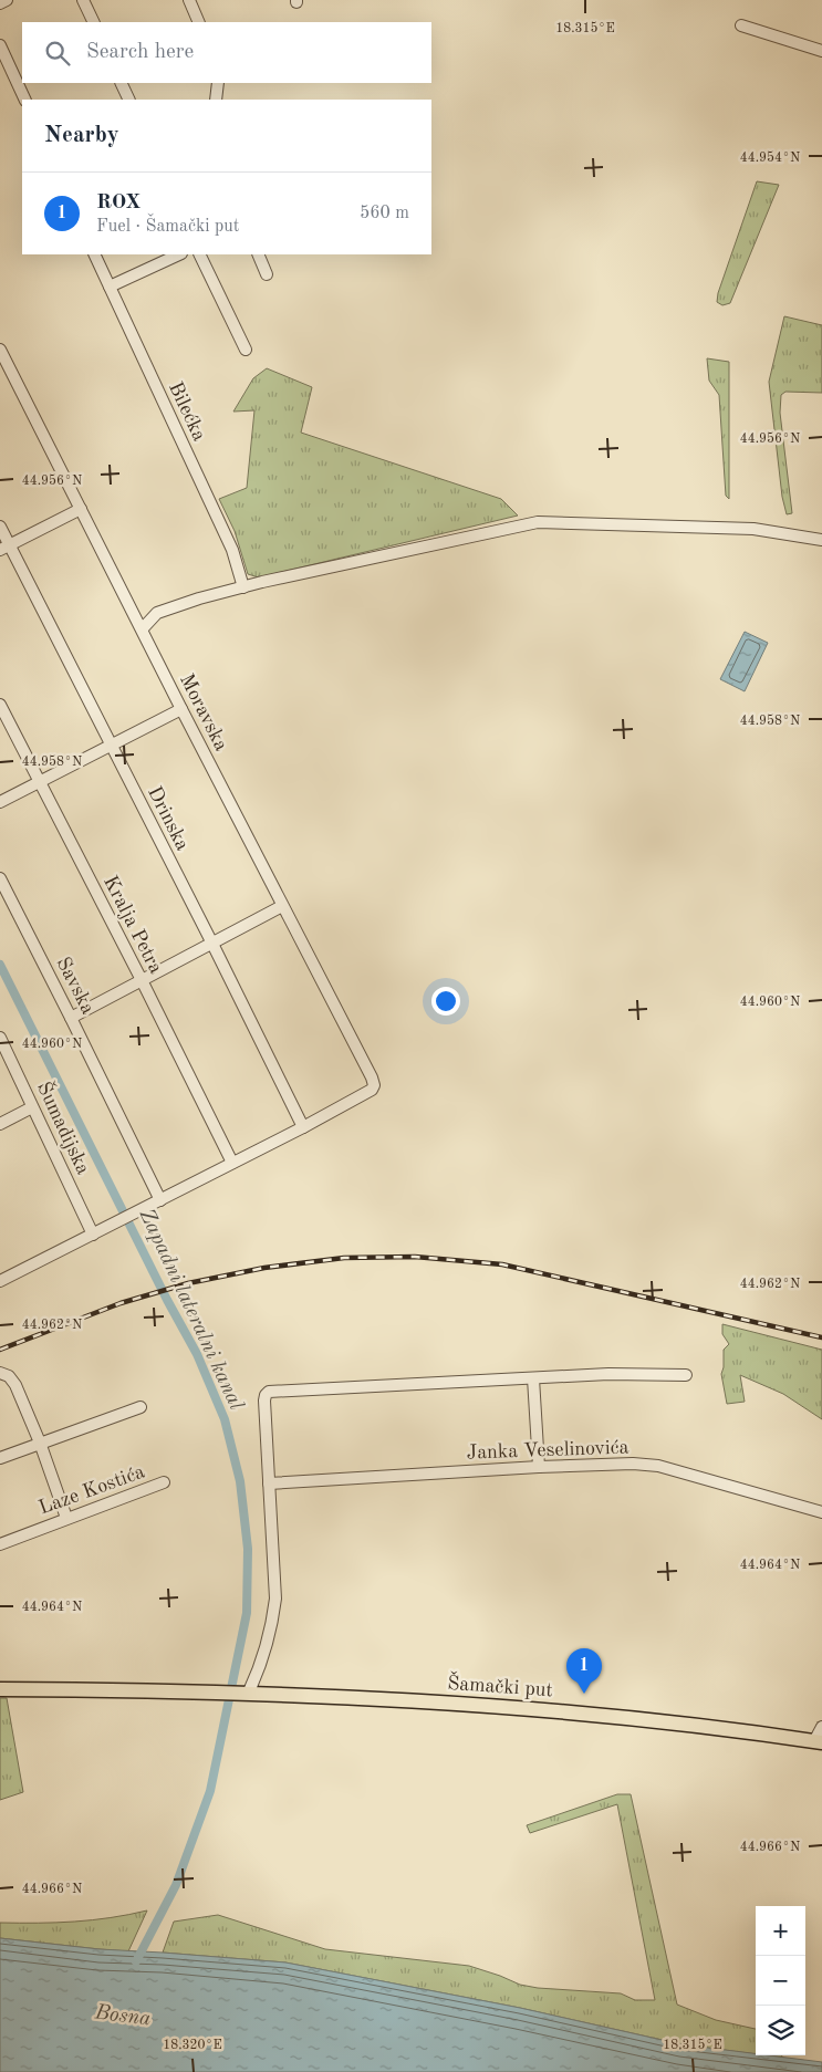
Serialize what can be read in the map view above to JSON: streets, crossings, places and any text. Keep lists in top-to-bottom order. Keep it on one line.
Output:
{"streets":{"main road":["Šamački put"],"street":["Bilećka","Moravska","Drinska","Kralja Petra","Savska","Šumadijska","Janka Veselinovića","Laze Kostića"]},"crossings":[["Moravska","Drinska"]],"water":["Zapadni lateralni kanal","Bosna"],"page":{"search":"Search here","heading":"Nearby","list":[{"mark":"1","name":"ROX","note":"Fuel · Šamački put","value":"560 m"}],"pins":"1","map_buttons":["+","−"]},"coordinates":["18.315°E","44.954°N","44.956°N","44.958°N","44.960°N","44.962°N","44.964°N","44.966°N","18.320°E"]}
